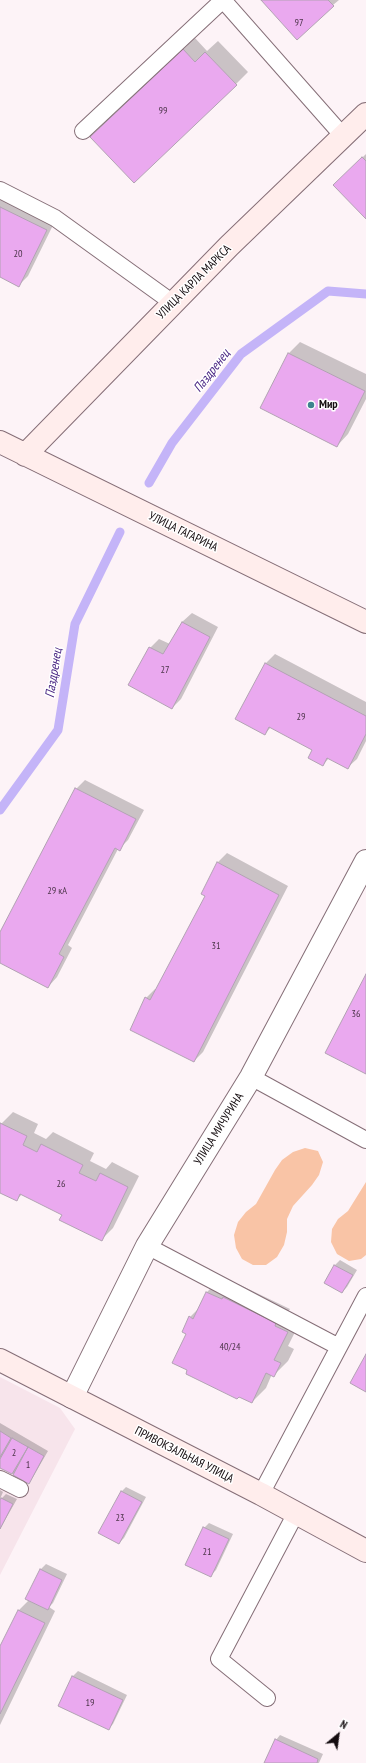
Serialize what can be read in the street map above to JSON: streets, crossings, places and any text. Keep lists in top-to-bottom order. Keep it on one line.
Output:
{"streets":{"main road":["УЛИЦА КАРЛА МАРКСА","УЛИЦА ГАГАРИНА","ПРИВОКЗАЛЬНАЯ УЛИЦА"],"street":["УЛИЦА МИЧУРИНА"]},"crossings":[["УЛИЦА КАРЛА МАРКСА","УЛИЦА ГАГАРИНА"],["УЛИЦА МИЧУРИНА","ПРИВОКЗАЛЬНАЯ УЛИЦА"]],"water":["Паздренец"],"places":["Мир"],"house_numbers":["97","99","20","27","29","29 кА","31","36","26","40/24","2","1","23","21","19"],"north":"top right"}
